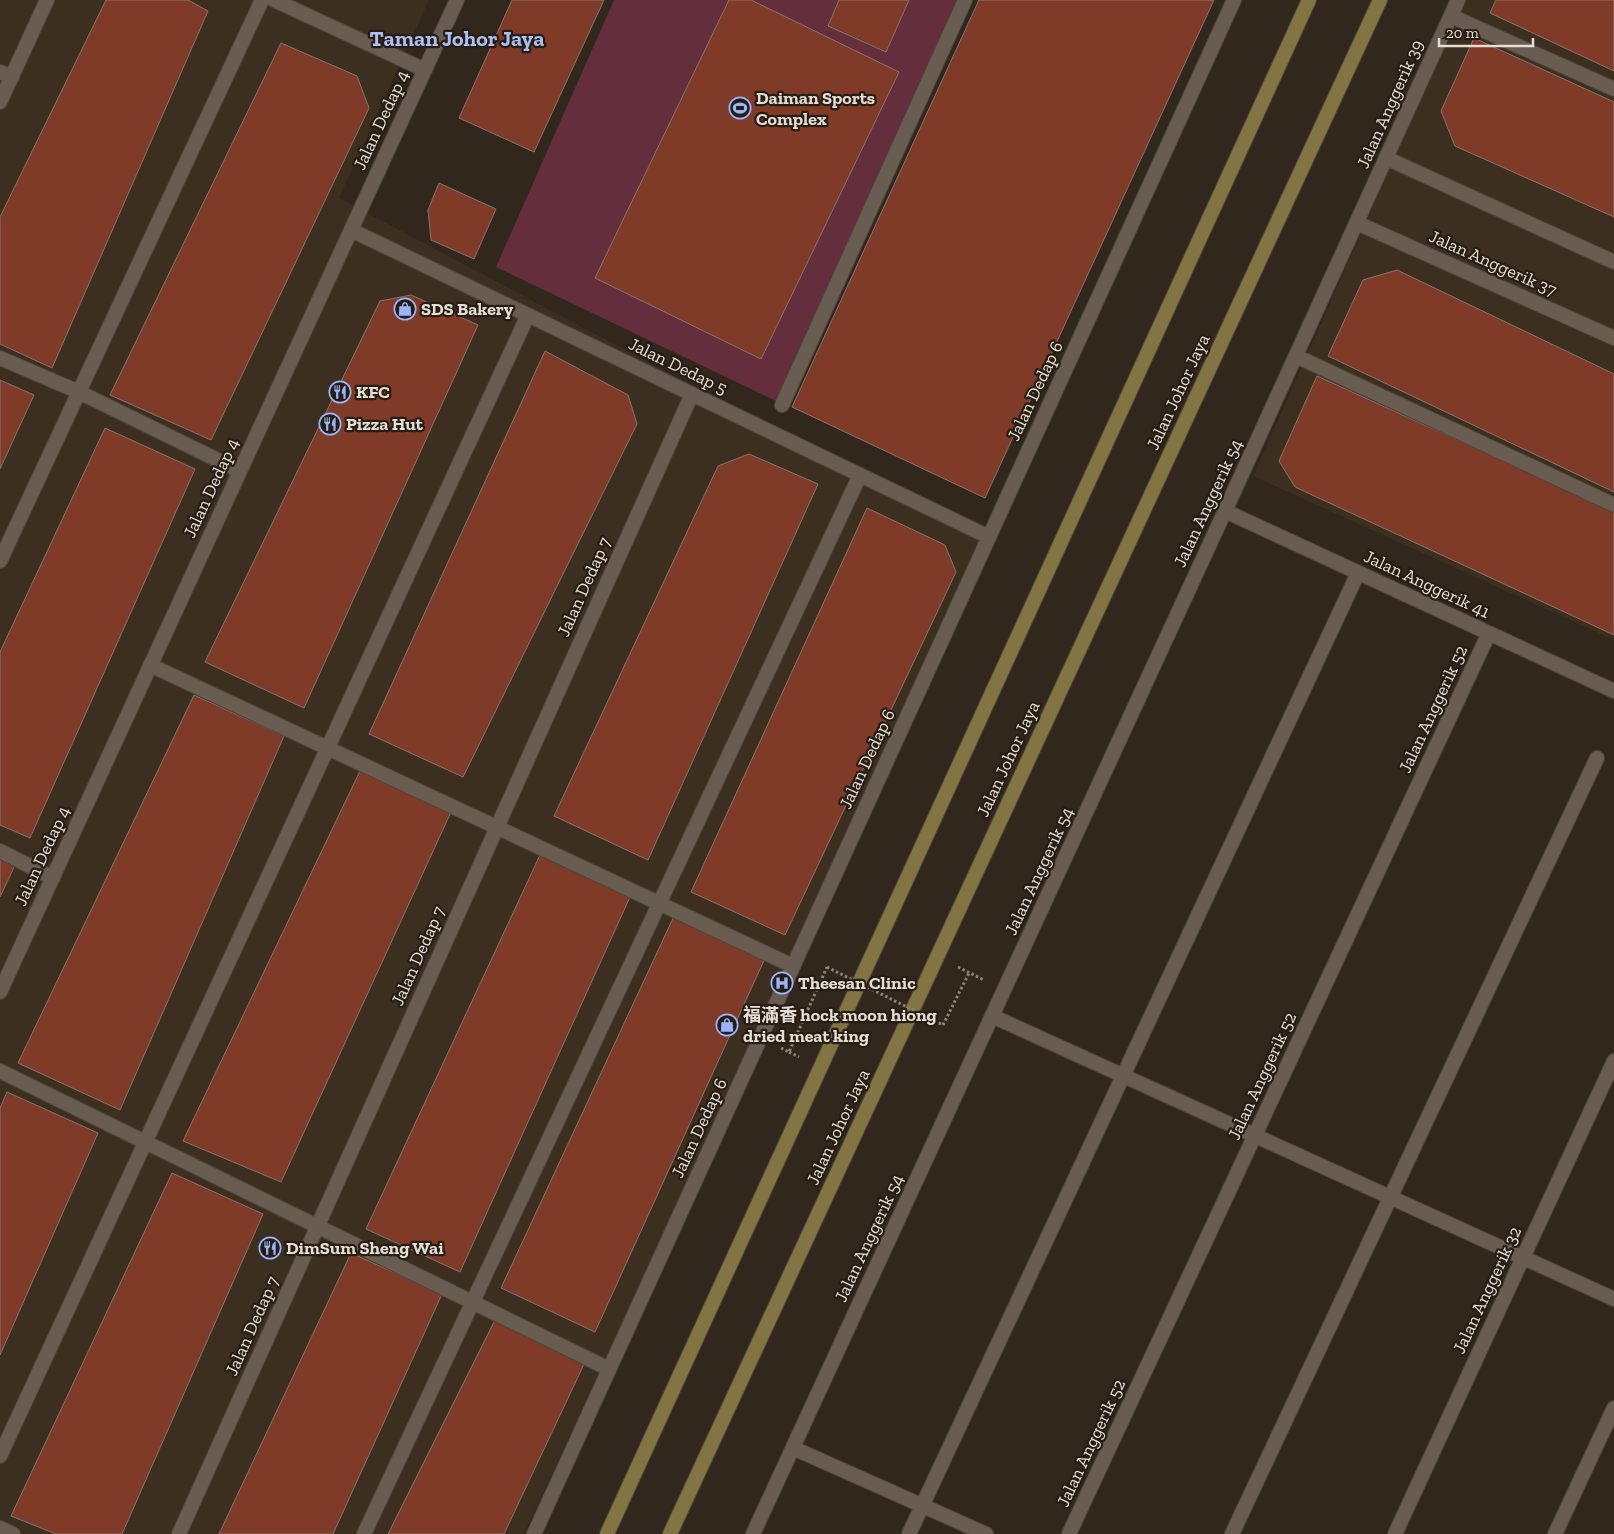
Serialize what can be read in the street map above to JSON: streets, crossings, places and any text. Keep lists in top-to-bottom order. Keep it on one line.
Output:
{"streets":{"main road":["Jalan Johor Jaya"],"street":["Jalan Anggerik 39","Jalan Dedap 4","Jalan Anggerik 37","Jalan Dedap 5","Jalan Dedap 6","Jalan Anggerik 54","Jalan Anggerik 41","Jalan Dedap 7","Jalan Anggerik 52","Jalan Anggerik 32"]},"crossings":[["Jalan Anggerik 39","Jalan Anggerik 37"],["Jalan Anggerik 39","Jalan Anggerik 54"],["Jalan Dedap 4","Jalan Dedap 5"],["Jalan Anggerik 37","Jalan Anggerik 54"],["Jalan Dedap 5","Jalan Dedap 6"],["Jalan Dedap 5","Jalan Dedap 7"],["Jalan Anggerik 54","Jalan Anggerik 41"],["Jalan Anggerik 41","Jalan Anggerik 52"]],"districts":["Taman Johor Jaya"],"places":{"sports":["Daiman Sports Complex"],"shop":["SDS Bakery","福滿香 hock moon hiong dried meat king"],"restaurant":["KFC","Pizza Hut","DimSum Sheng Wai"],"hospital":["Theesan Clinic"]},"scale_bar":"20 m"}
